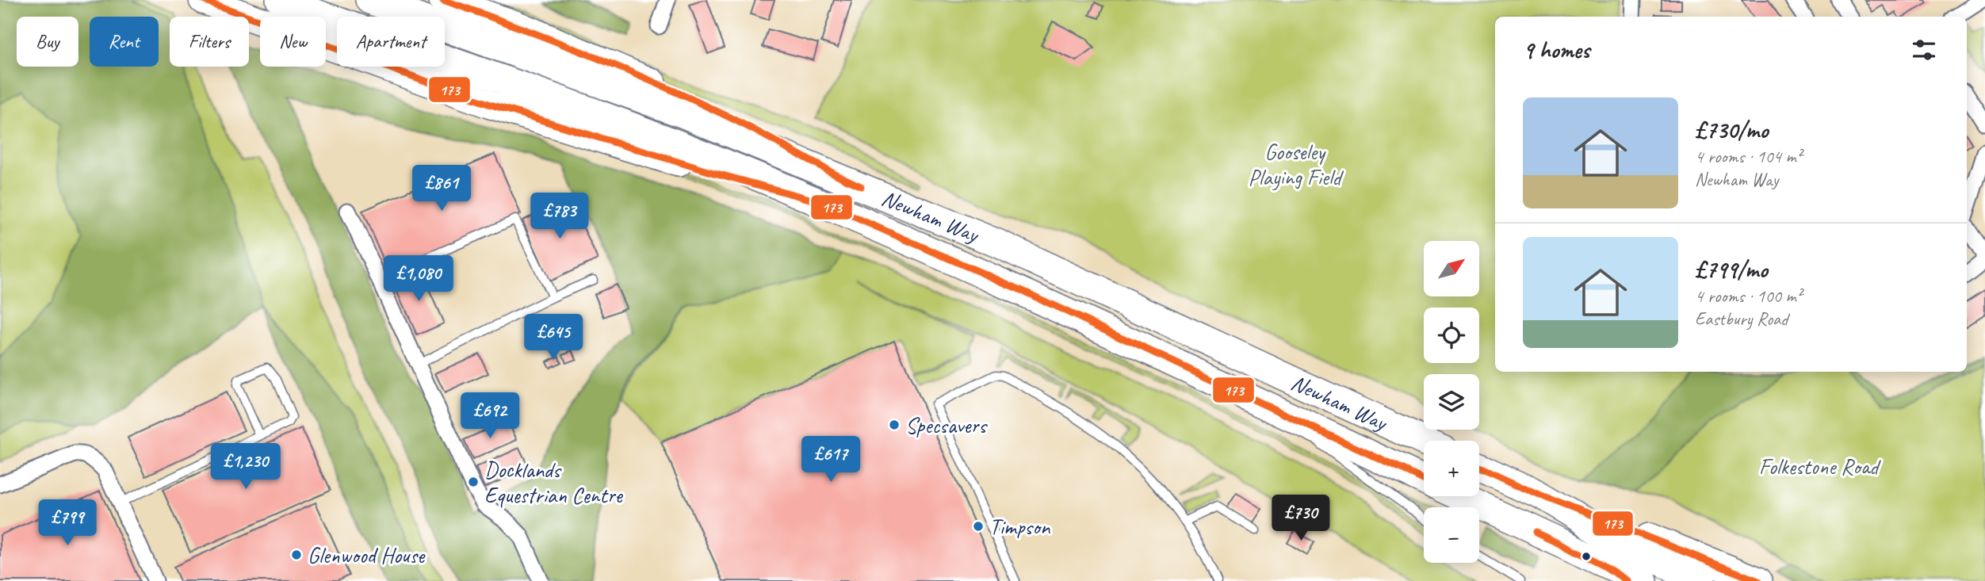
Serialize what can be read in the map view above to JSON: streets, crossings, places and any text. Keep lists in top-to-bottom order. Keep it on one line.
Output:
{"streets":{"highway":["Newham Way"]},"parks":["Gooseley Playing Field","Folkestone Road"],"places":["Specsavers","Docklands Equestrian Centre","Timpson","Glenwood House"],"lines":["transit line 173"],"north":"top right","page":{"chip":["Buy","Rent","Filters","New","Apartment"],"heading":"9 homes","list":[{"name":"£730/mo","note":"4 rooms · 104 m² · Newham Way"},{"name":"£799/mo","note":"4 rooms · 100 m² · Eastbury Road"}],"price":["£861","£783","£1,080","£645","£692","£617","£1,230","£730","£799"],"map_buttons":["+","−"]}}
